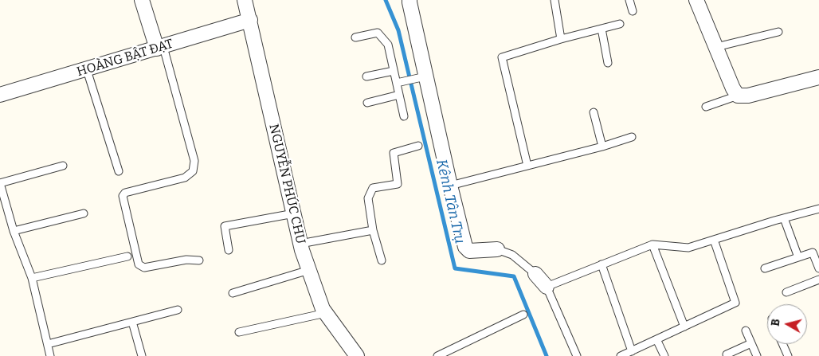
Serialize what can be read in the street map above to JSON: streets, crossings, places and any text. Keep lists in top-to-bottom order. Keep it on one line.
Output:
{"streets":{"street":["HOÀNG BẬT ĐẠT","NGUYỄN PHÚC CHU"]},"crossings":[["HOÀNG BẬT ĐẠT","NGUYỄN PHÚC CHU"]],"water":["Kênh Tân Trụ"],"north":"left"}
